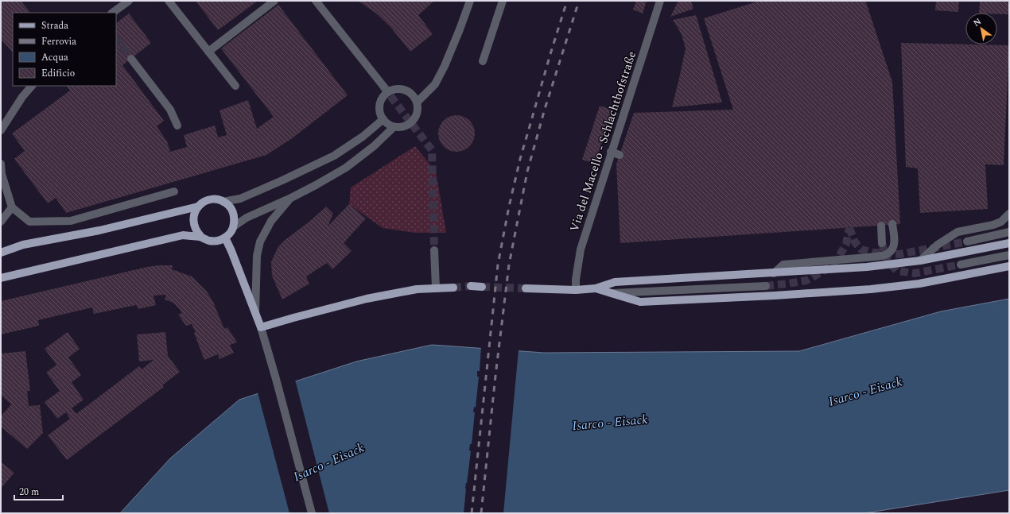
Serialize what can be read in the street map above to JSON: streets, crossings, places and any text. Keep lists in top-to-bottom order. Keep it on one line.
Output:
{"streets":{"street":["Via del Macello - Schlachthofstraße"]},"water":["Isarco - Eisack"],"legend":["Strada","Ferrovia","Acqua","Edificio"],"scale_bar":"20 m","north":"top left"}
